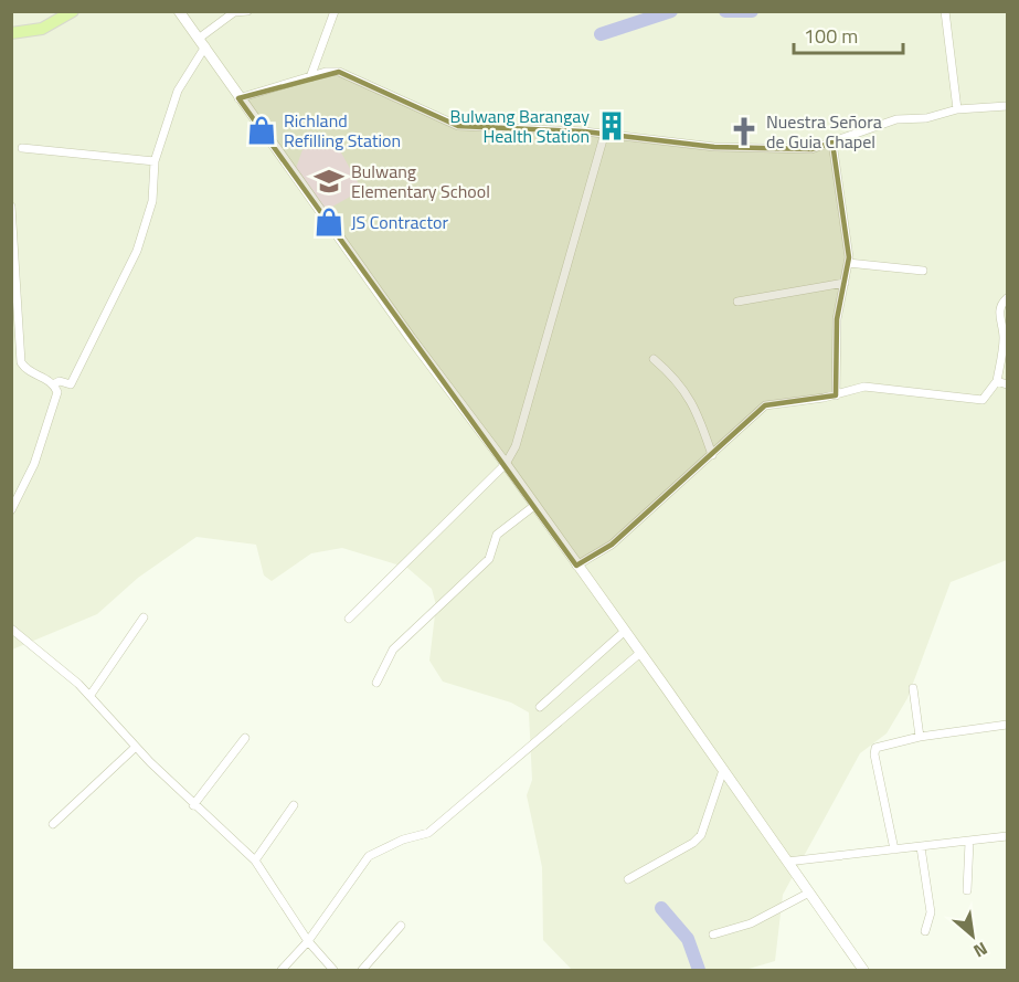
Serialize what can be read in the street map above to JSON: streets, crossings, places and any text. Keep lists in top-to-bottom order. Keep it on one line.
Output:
{"places":{"building":["Bulwang Barangay Health Station"],"shop":["Richland Refilling Station","JS Contractor"],"church":["Nuestra Señora de Guia Chapel"],"school or university":["Bulwang Elementary School"]},"scale_bar":"100 m","north":"bottom right"}
